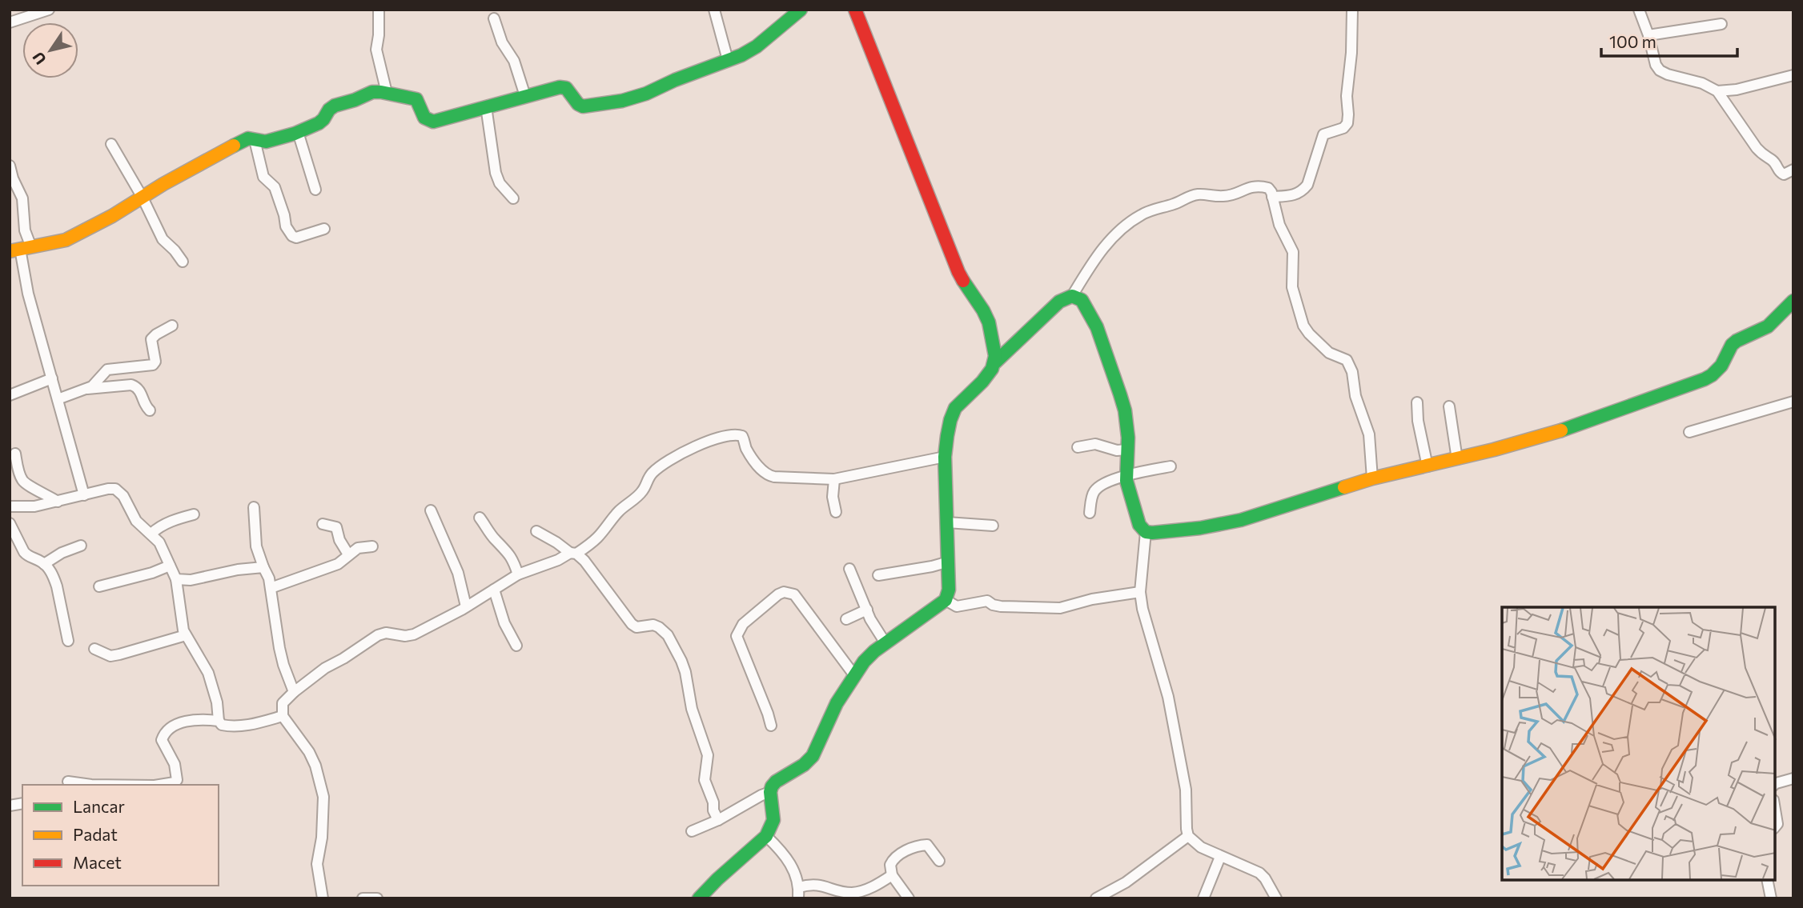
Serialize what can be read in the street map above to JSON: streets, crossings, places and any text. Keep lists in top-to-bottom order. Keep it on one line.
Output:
{"legend":["Lancar","Padat","Macet"],"scale_bar":"100 m","north":"bottom left"}
